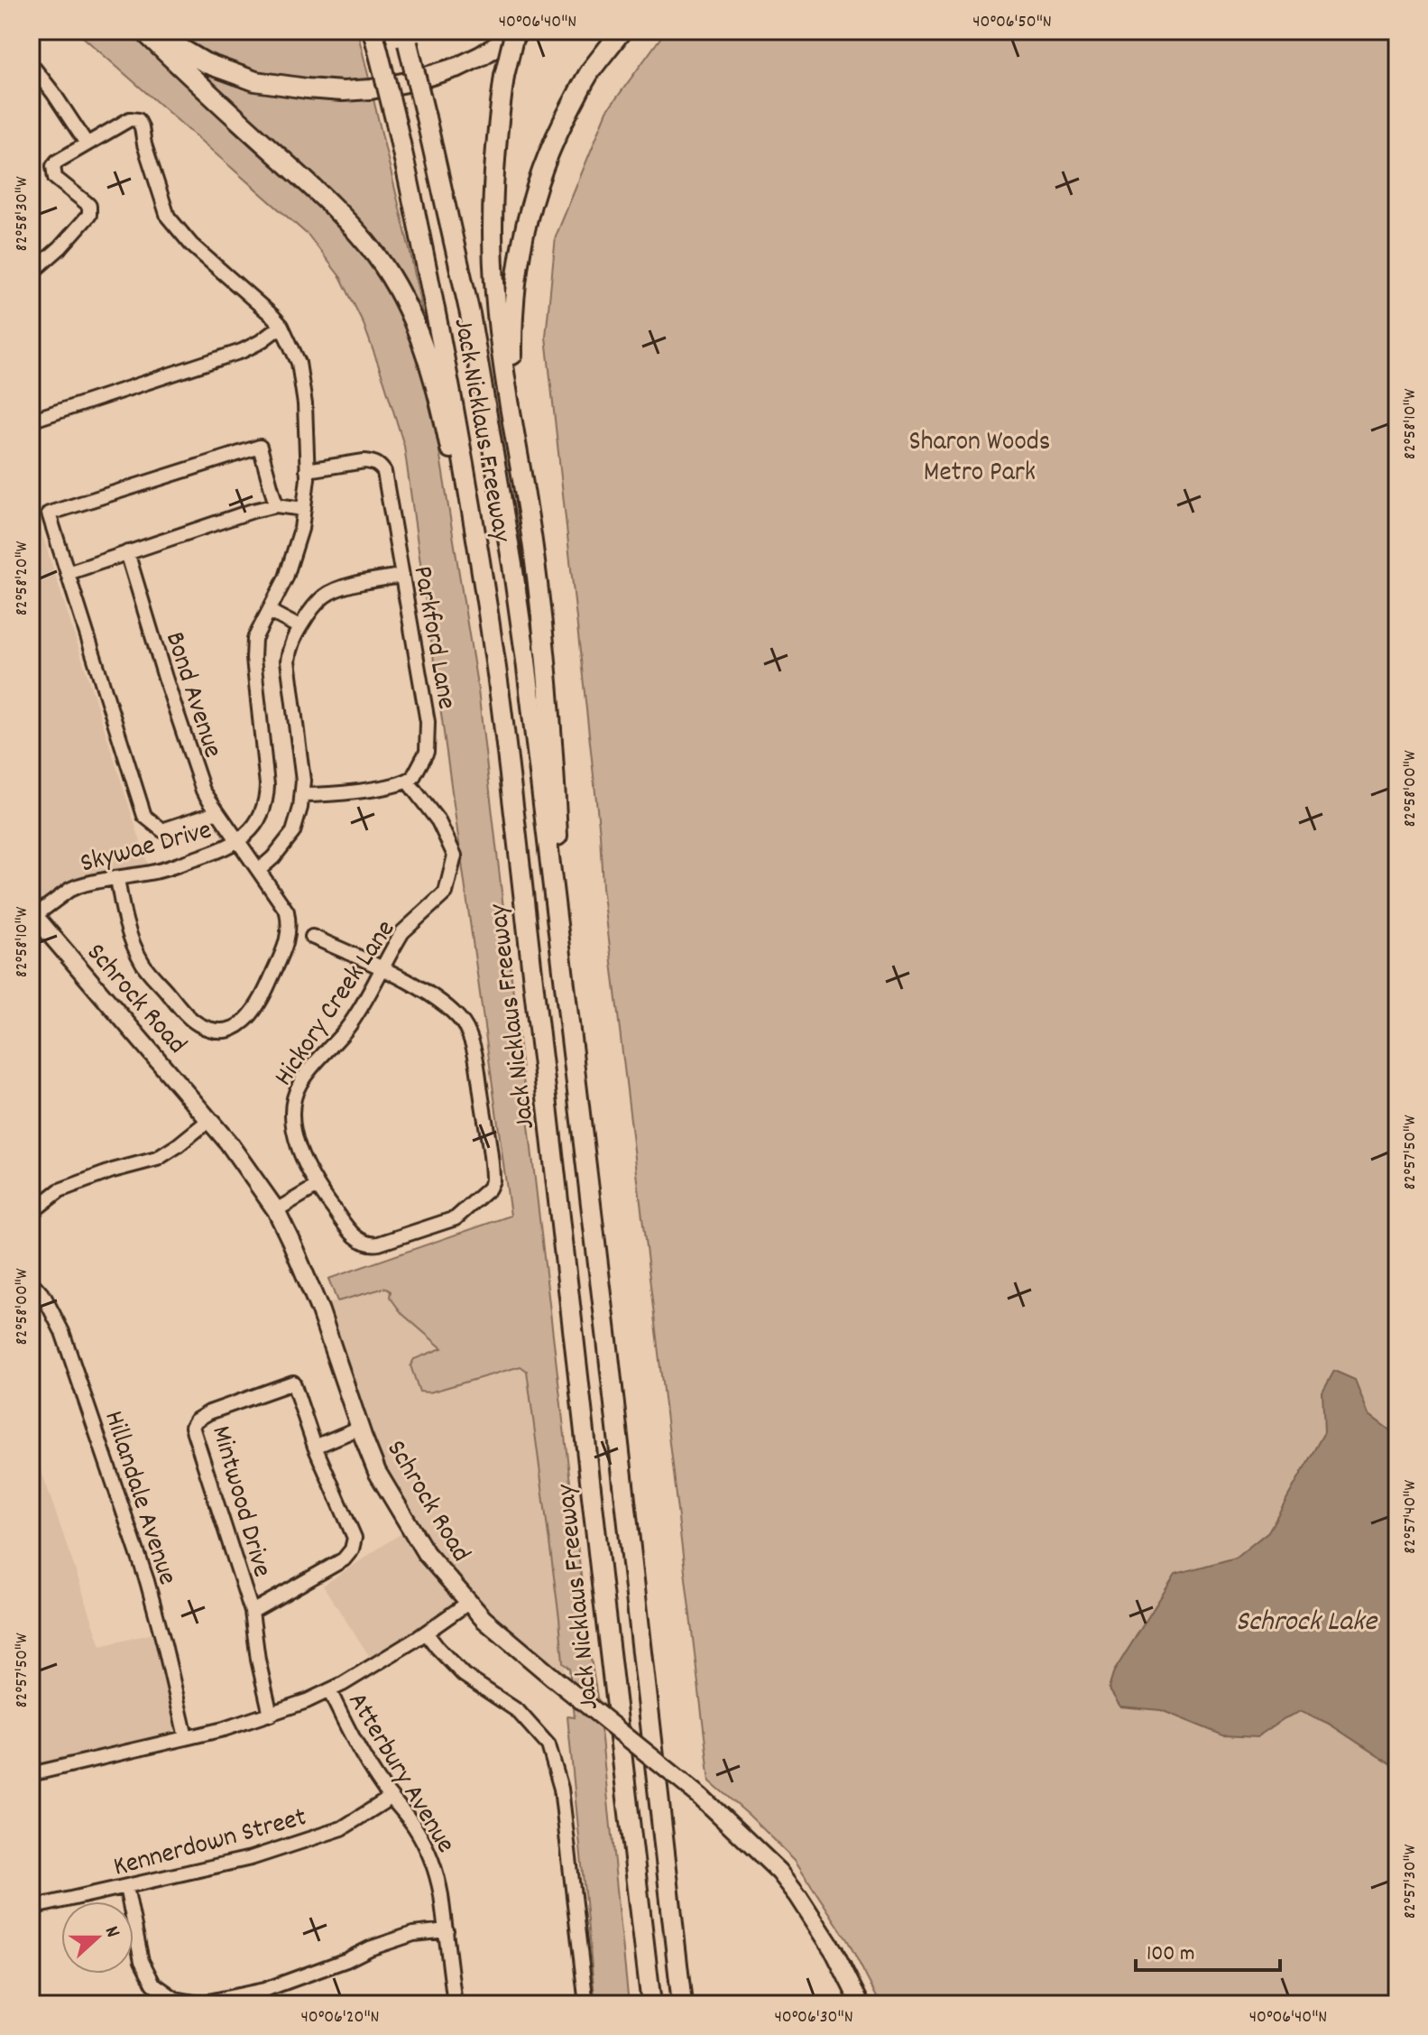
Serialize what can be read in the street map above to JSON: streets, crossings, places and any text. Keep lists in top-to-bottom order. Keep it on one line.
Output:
{"streets":{"highway":["Jack Nicklaus Freeway"],"main road":["Schrock Road"],"street":["Parkford Lane","Bond Avenue","Skywae Drive","Hickory Creek Lane","Hillandale Avenue","Mintwood Drive","Atterbury Avenue","Kennerdown Street"]},"crossings":[["Parkford Lane","Hickory Creek Lane"],["Bond Avenue","Skywae Drive"],["Skywae Drive","Schrock Road"],["Atterbury Avenue","Kennerdown Street"]],"water":["Schrock Lake"],"parks":["Sharon Woods Metro Park"],"scale_bar":"100 m","north":"right","coordinates":["40°06'40\"N","40°06'50\"N","82°58'30\"W","82°58'10\"W","82°58'20\"W","82°58'00\"W","82°57'50\"W","82°57'40\"W","82°57'30\"W","40°06'20\"N","40°06'30\"N"]}
